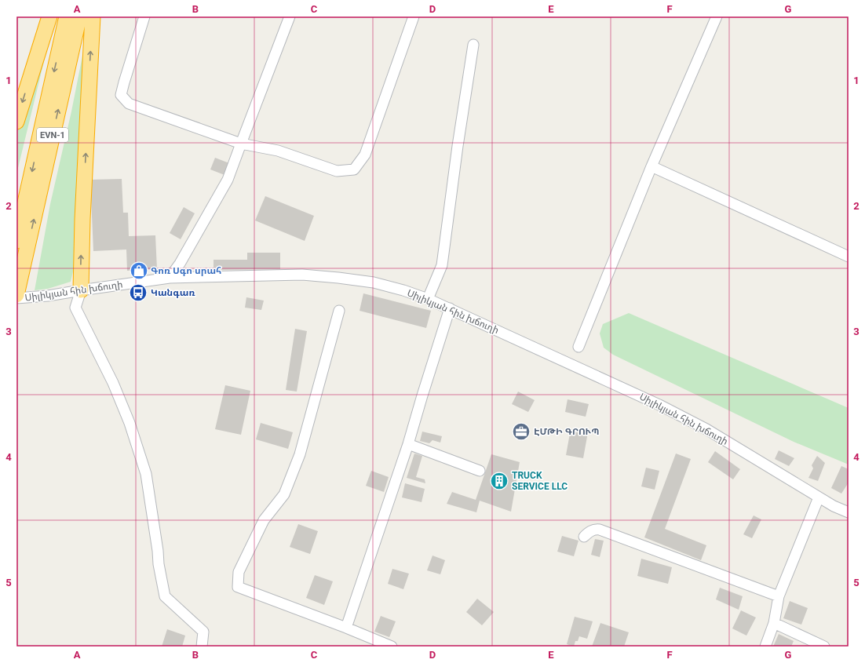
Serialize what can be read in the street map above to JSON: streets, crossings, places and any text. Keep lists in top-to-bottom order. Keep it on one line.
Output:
{"streets":{"highway":["EVN-1"],"street":["Սիլիկյան հին խճուղի"]},"places":{"shop":["Գոռ Սգո սրահ"],"bus stop":["Կանգառ"],"office":["ԷՄԹԻ ԳՐՈՒՊ"],"building":["TRUCK SERVICE LLC"]},"grid":{"columns":["A","B","C","D","E","F","G"],"rows":["1","2","3","4","5"]}}
